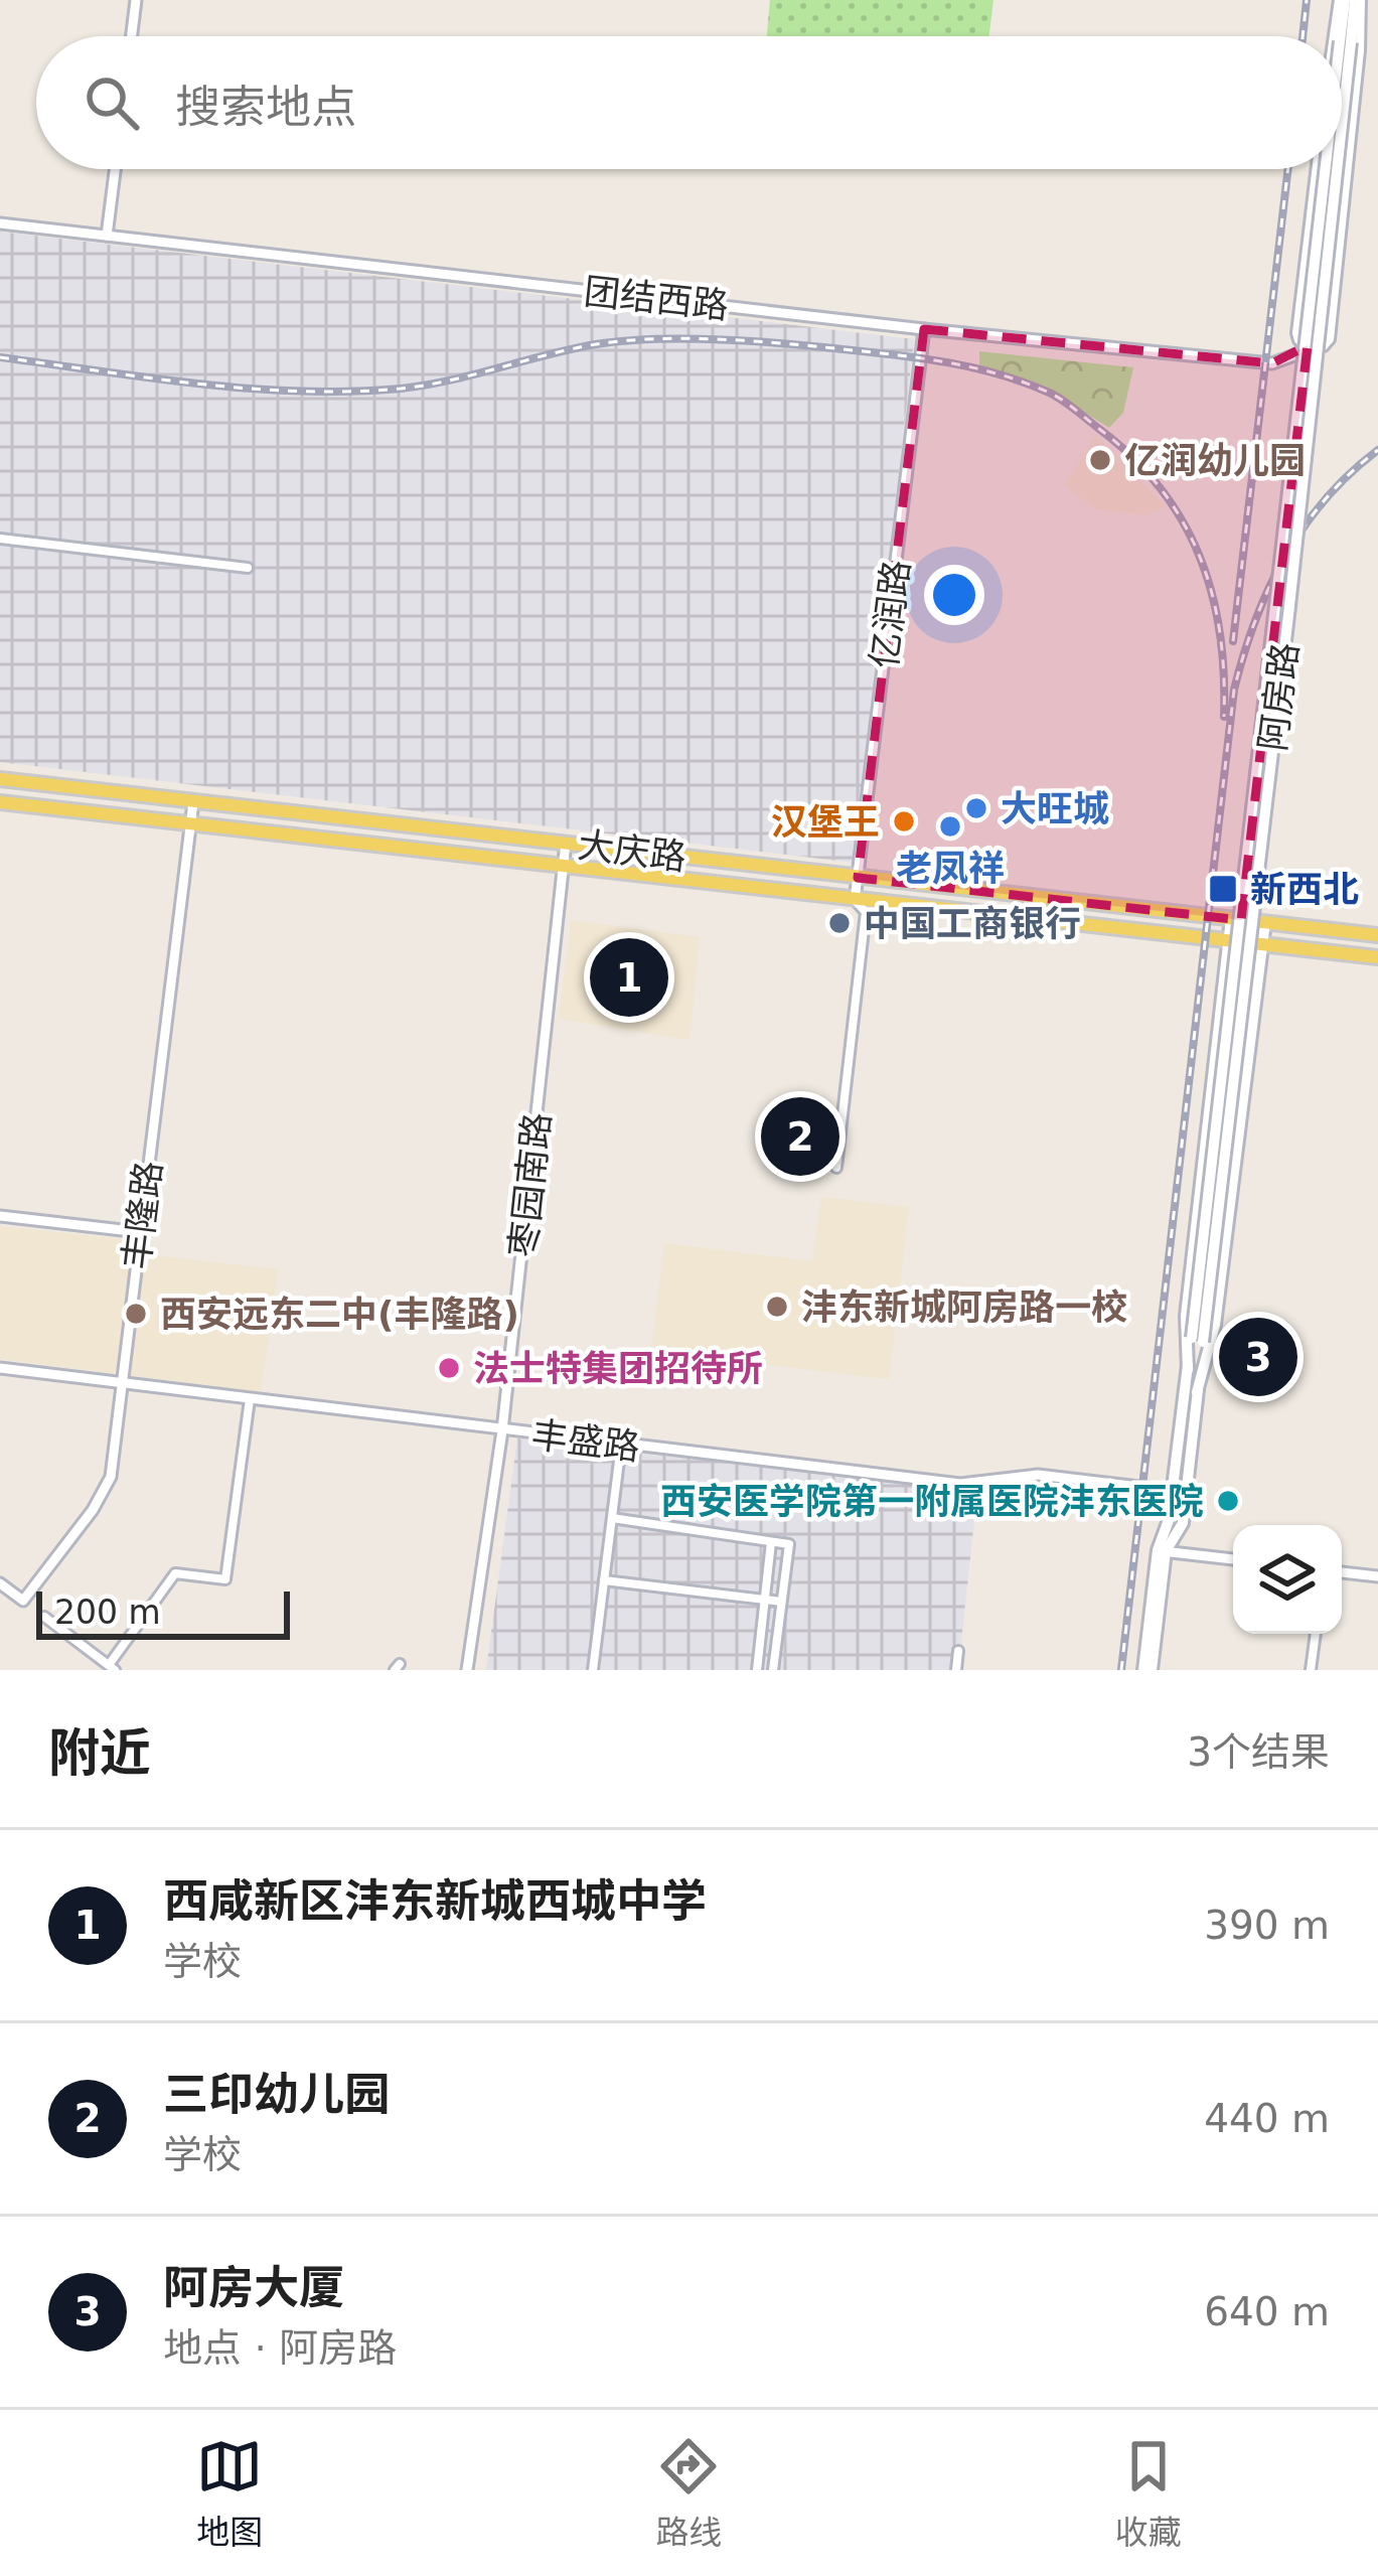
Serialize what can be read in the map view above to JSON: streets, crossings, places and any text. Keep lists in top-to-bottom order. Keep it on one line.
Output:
{"streets":{"main road":["阿房路","大庆路"],"street":["团结西路","亿润路","枣园南路","丰隆路","丰盛路"]},"crossings":[["团结西路","亿润路"],["亿润路","大庆路"],["阿房路","大庆路"],["阿房路","丰盛路"],["大庆路","枣园南路"],["大庆路","丰隆路"],["枣园南路","丰盛路"],["丰隆路","丰盛路"]],"places":{"other":["亿润幼儿园","大旺城","汉堡王","老凤祥","中国工商银行","沣东新城阿房路一校","西安远东二中(丰隆路)","法士特集团招待所","西安医学院第一附属医院沣东医院"],"transit":["新西北"]},"scale_bar":"200 m","page":{"search":"搜索地点","pins":["1","2","3"],"scale":"200 m","heading":["附近","3个结果"],"list":[{"mark":"1","name":"西咸新区沣东新城西城中学","note":"学校","value":"390 m"},{"mark":"2","name":"三印幼儿园","note":"学校","value":"440 m"},{"mark":"3","name":"阿房大厦","note":"地点 · 阿房路","value":"640 m"}],"nav":["地图","路线","收藏"]}}
